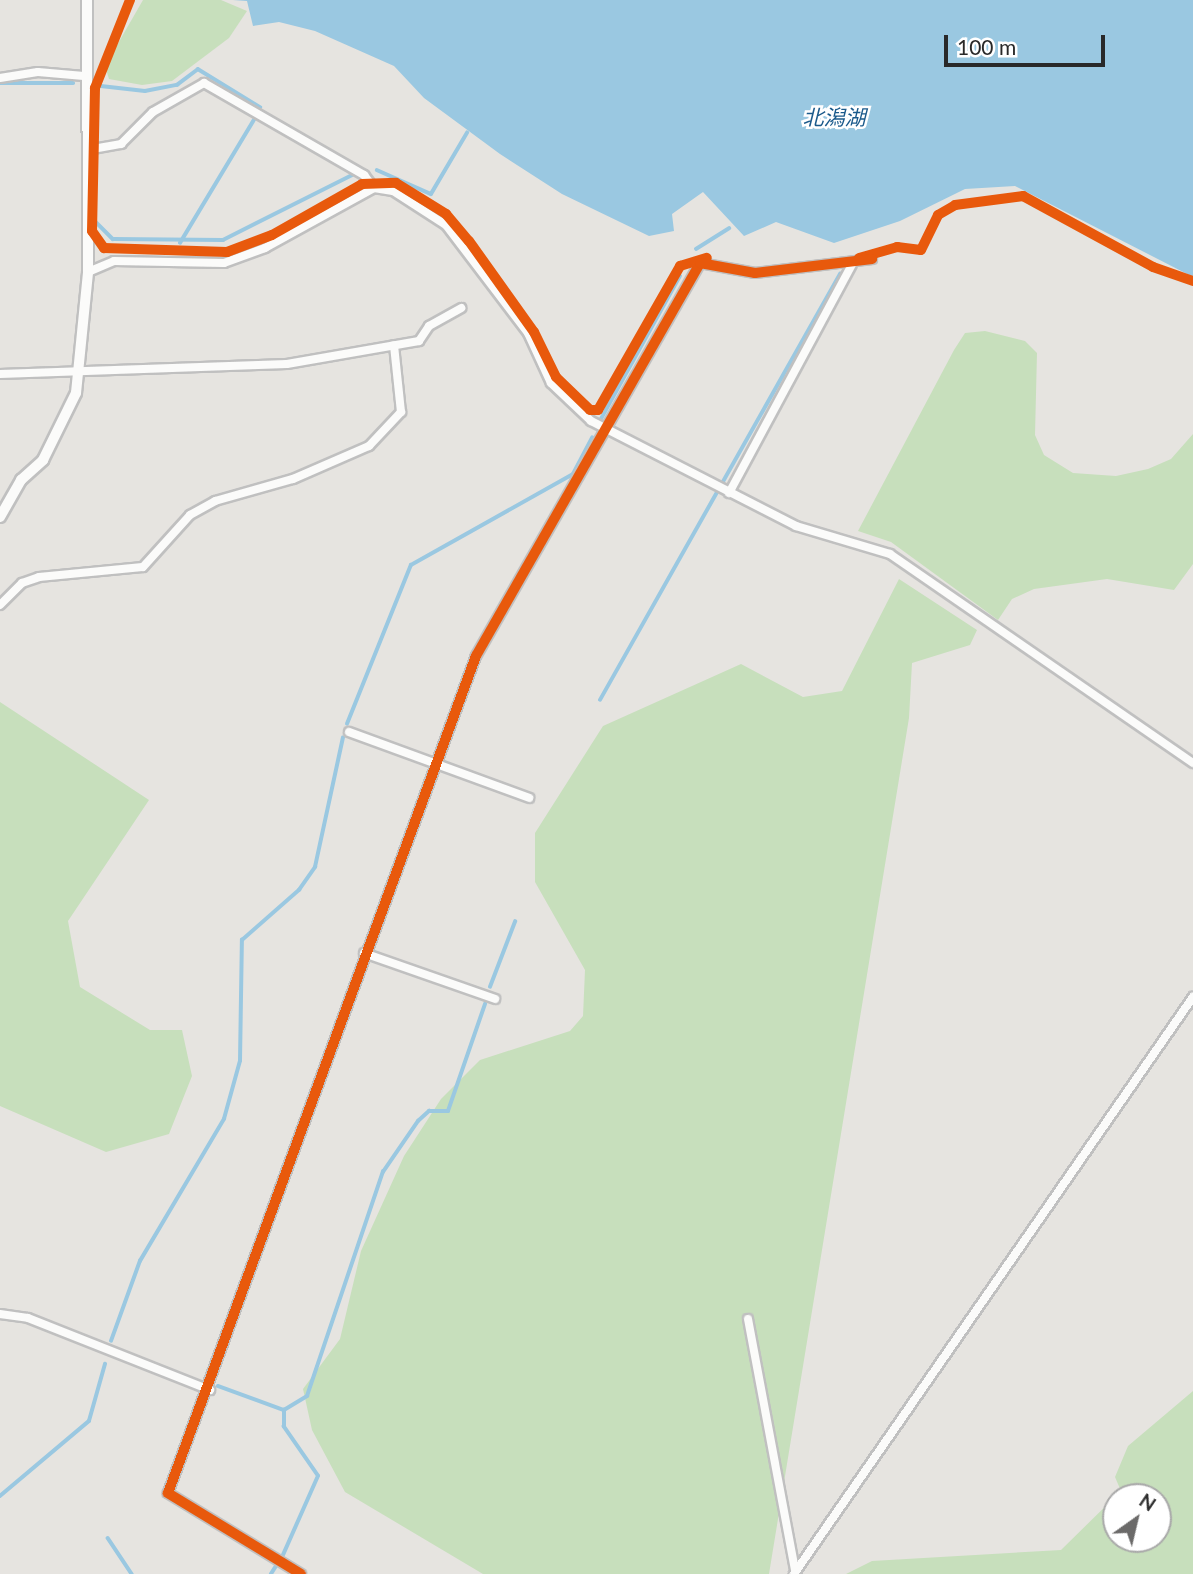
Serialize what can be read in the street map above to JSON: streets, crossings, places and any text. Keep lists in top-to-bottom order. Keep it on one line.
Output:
{"water":["北潟湖"],"scale_bar":"100 m","north":"top right"}
